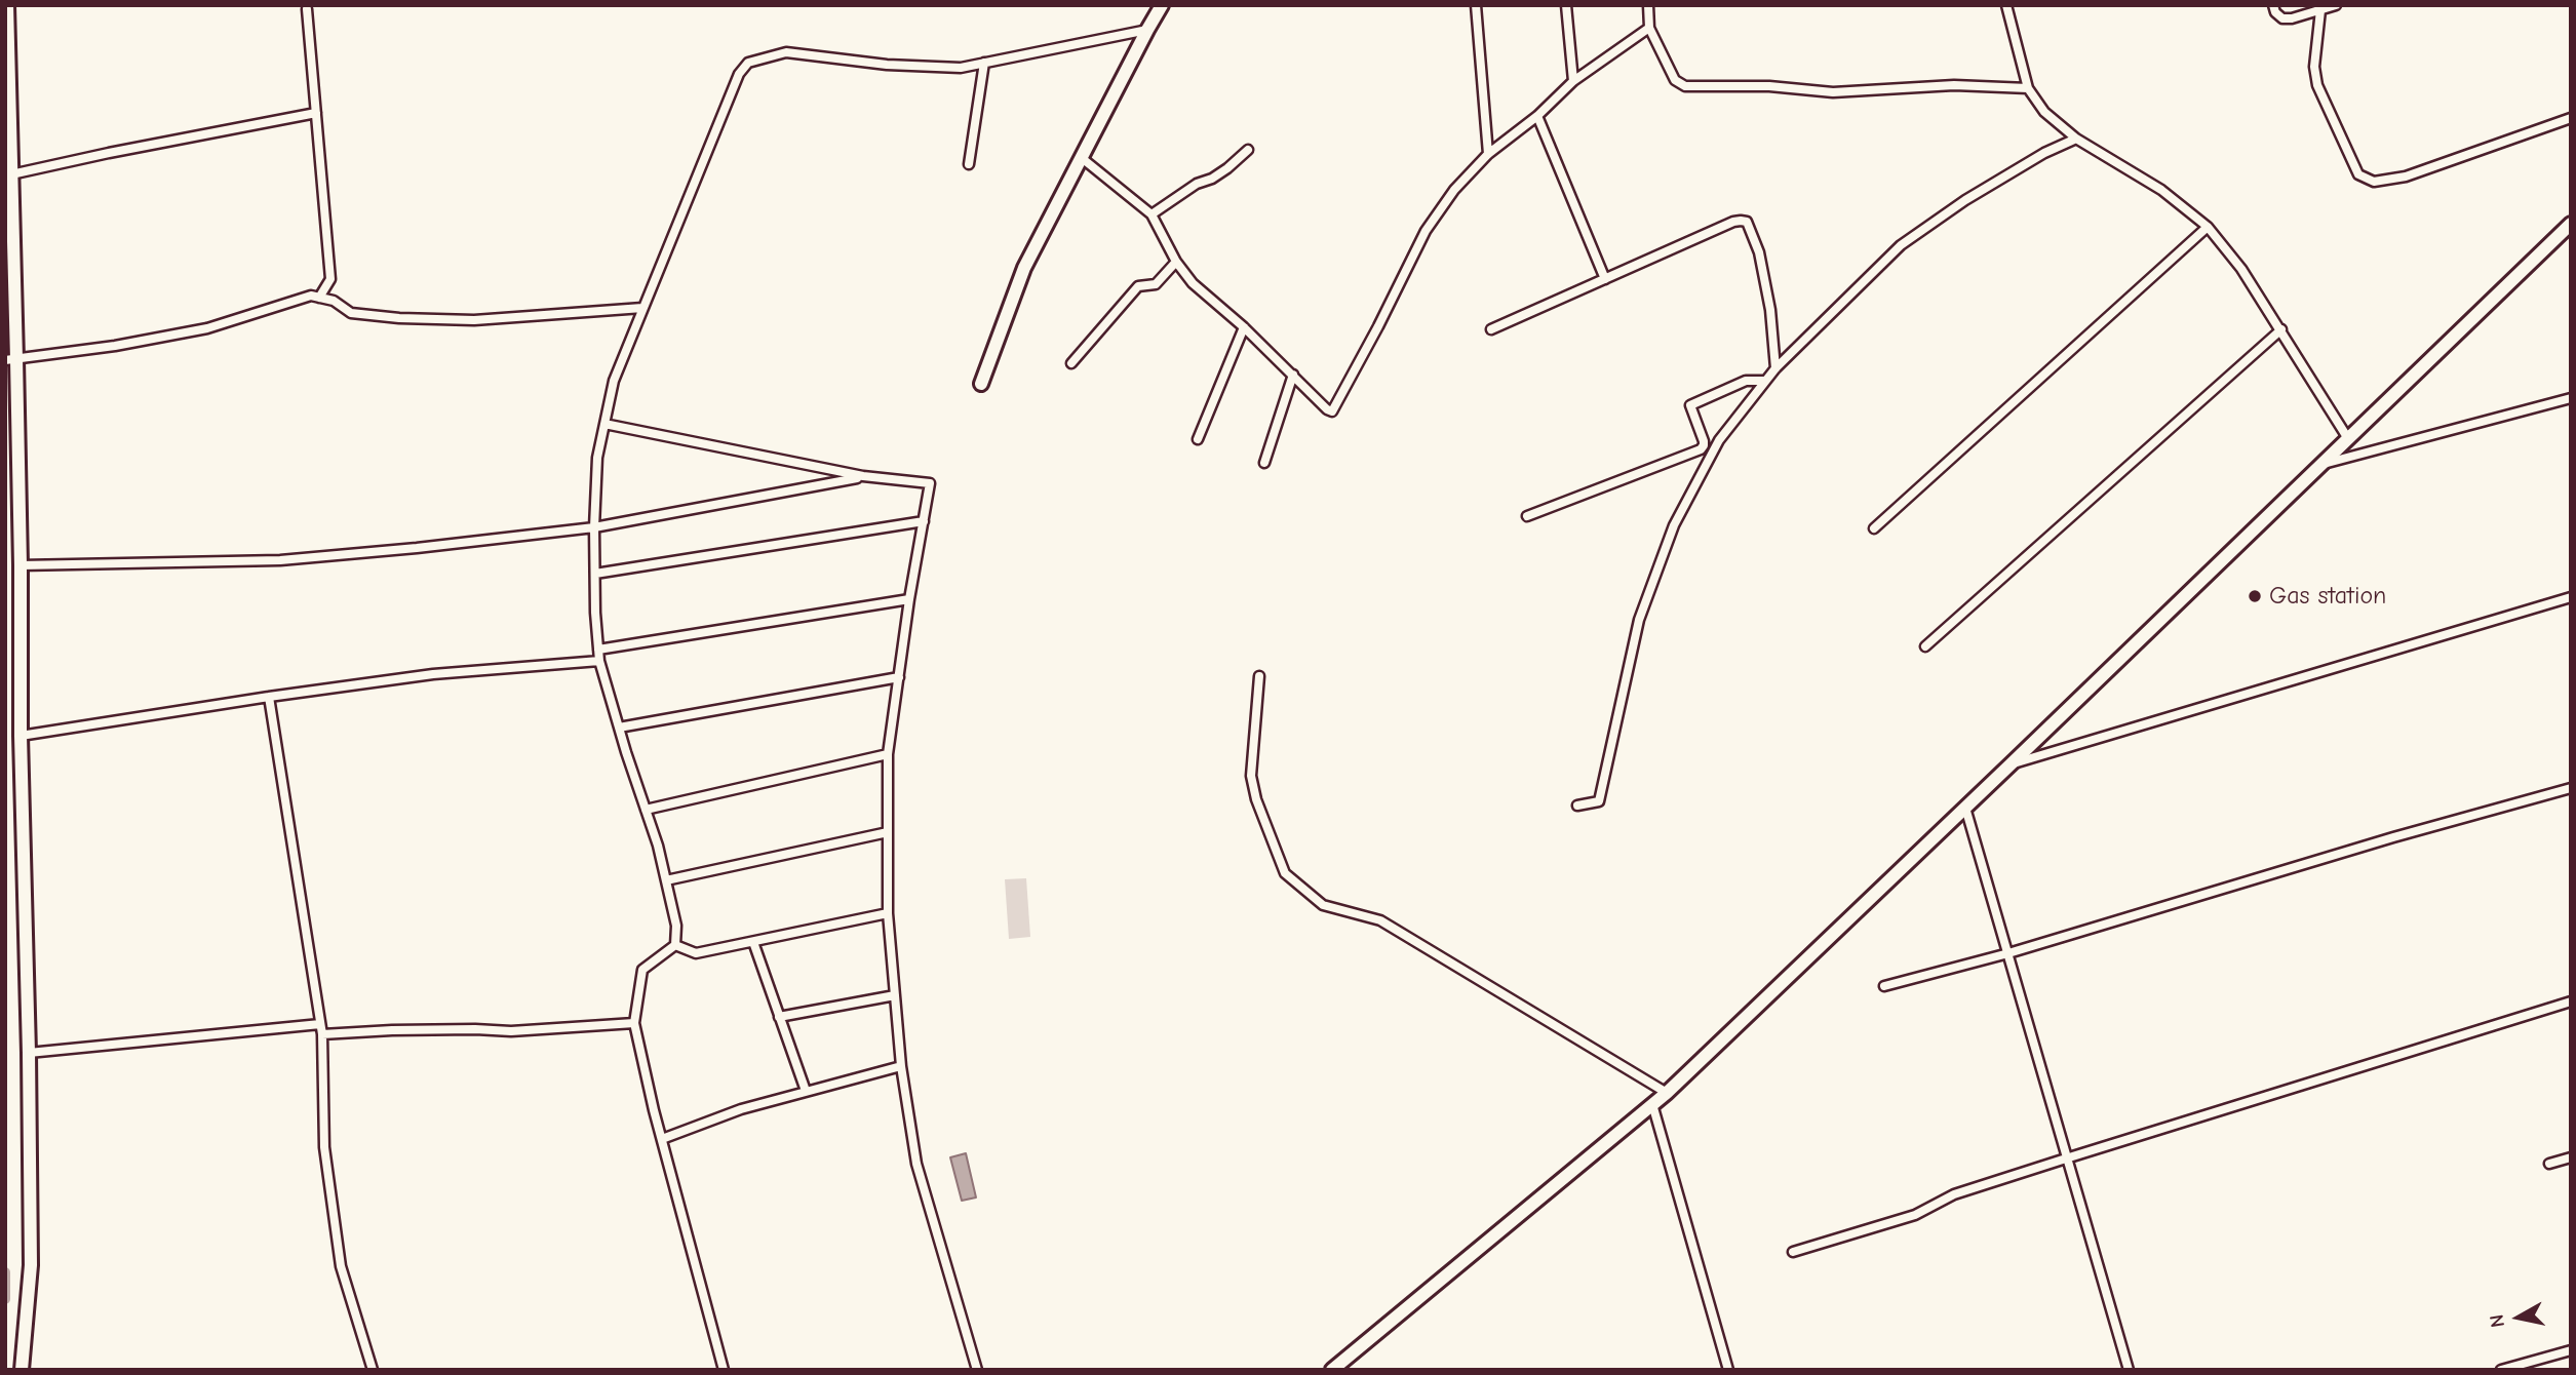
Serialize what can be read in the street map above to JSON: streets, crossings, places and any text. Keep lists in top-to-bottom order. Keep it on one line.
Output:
{"places":["Gas station"],"north":"left"}
